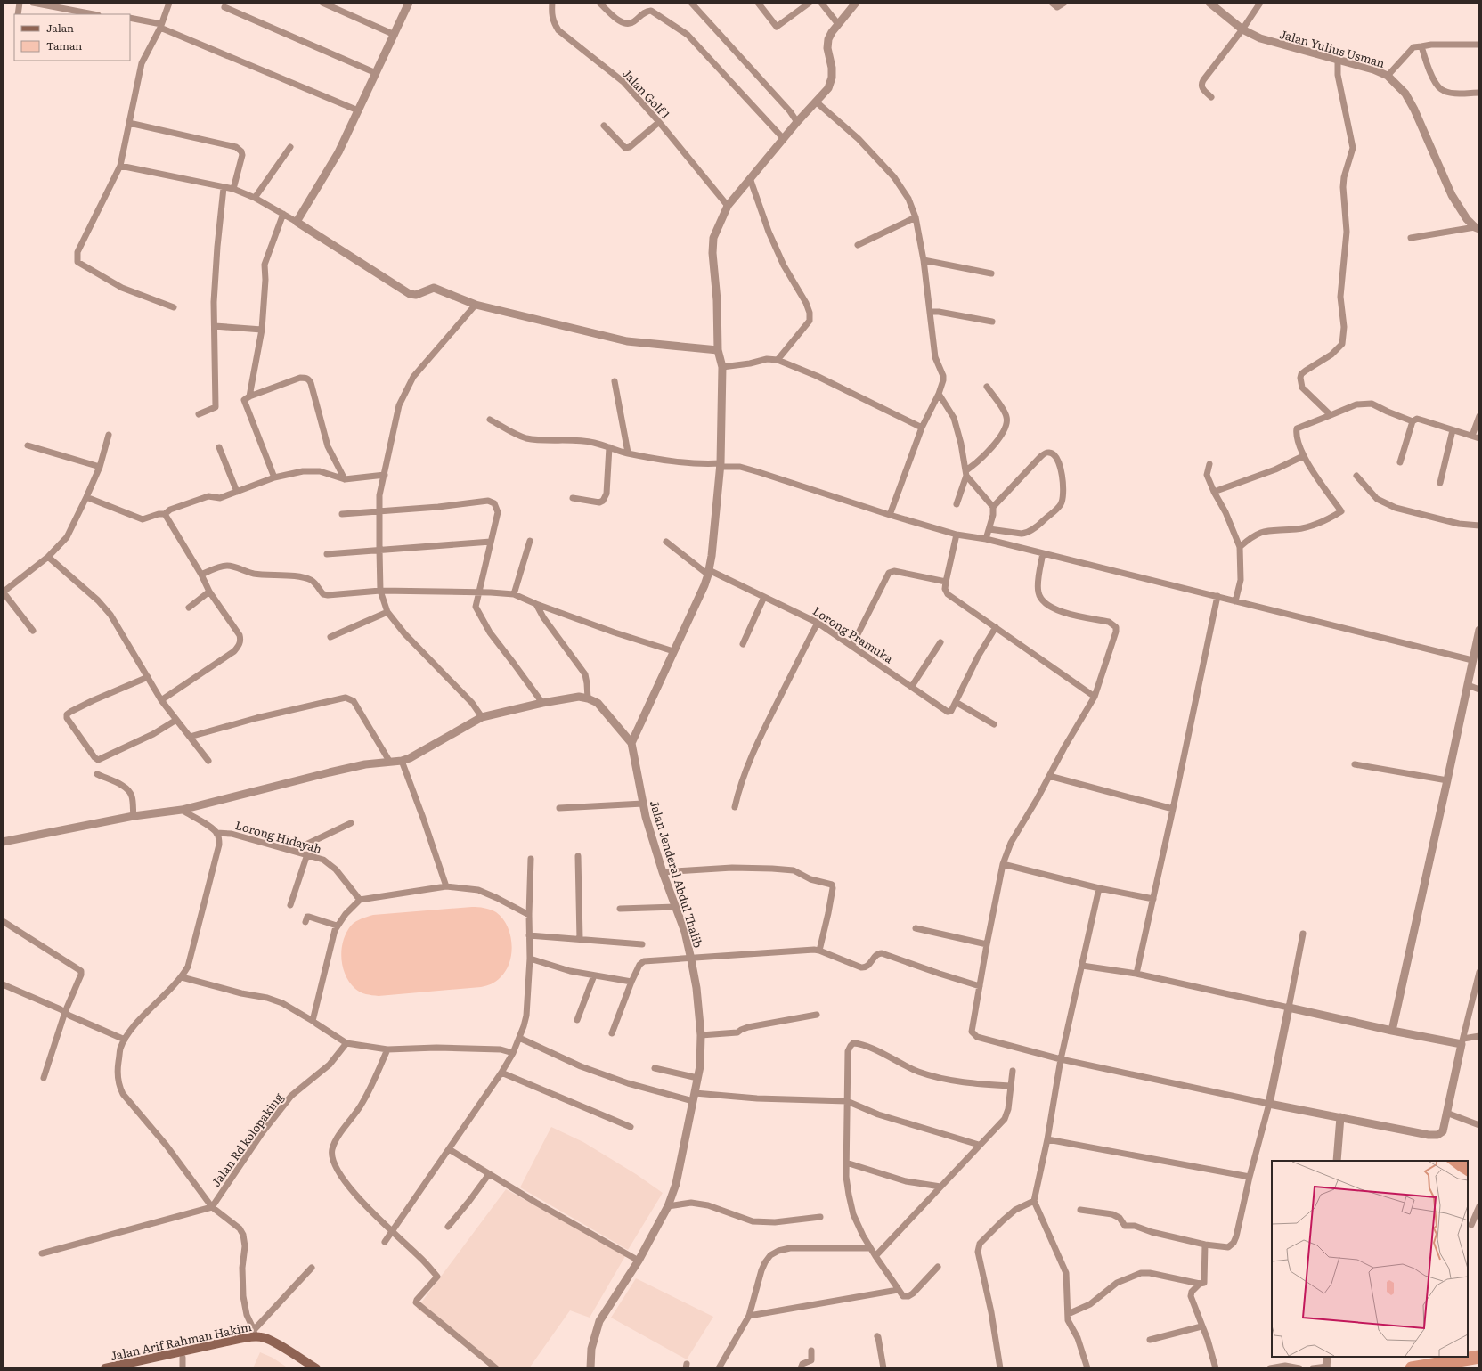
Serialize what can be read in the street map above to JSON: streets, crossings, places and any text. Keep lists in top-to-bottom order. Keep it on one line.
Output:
{"streets":{"main road":["Jalan Arif Rahman Hakim"],"street":["Jalan Yulius Usman","Jalan Golf 1","Lorong Pramuka","Lorong Hidayah","Jalan Jenderal Abdul Thalib","Jalan Rd kolopaking"]},"legend":["Jalan","Taman"]}
